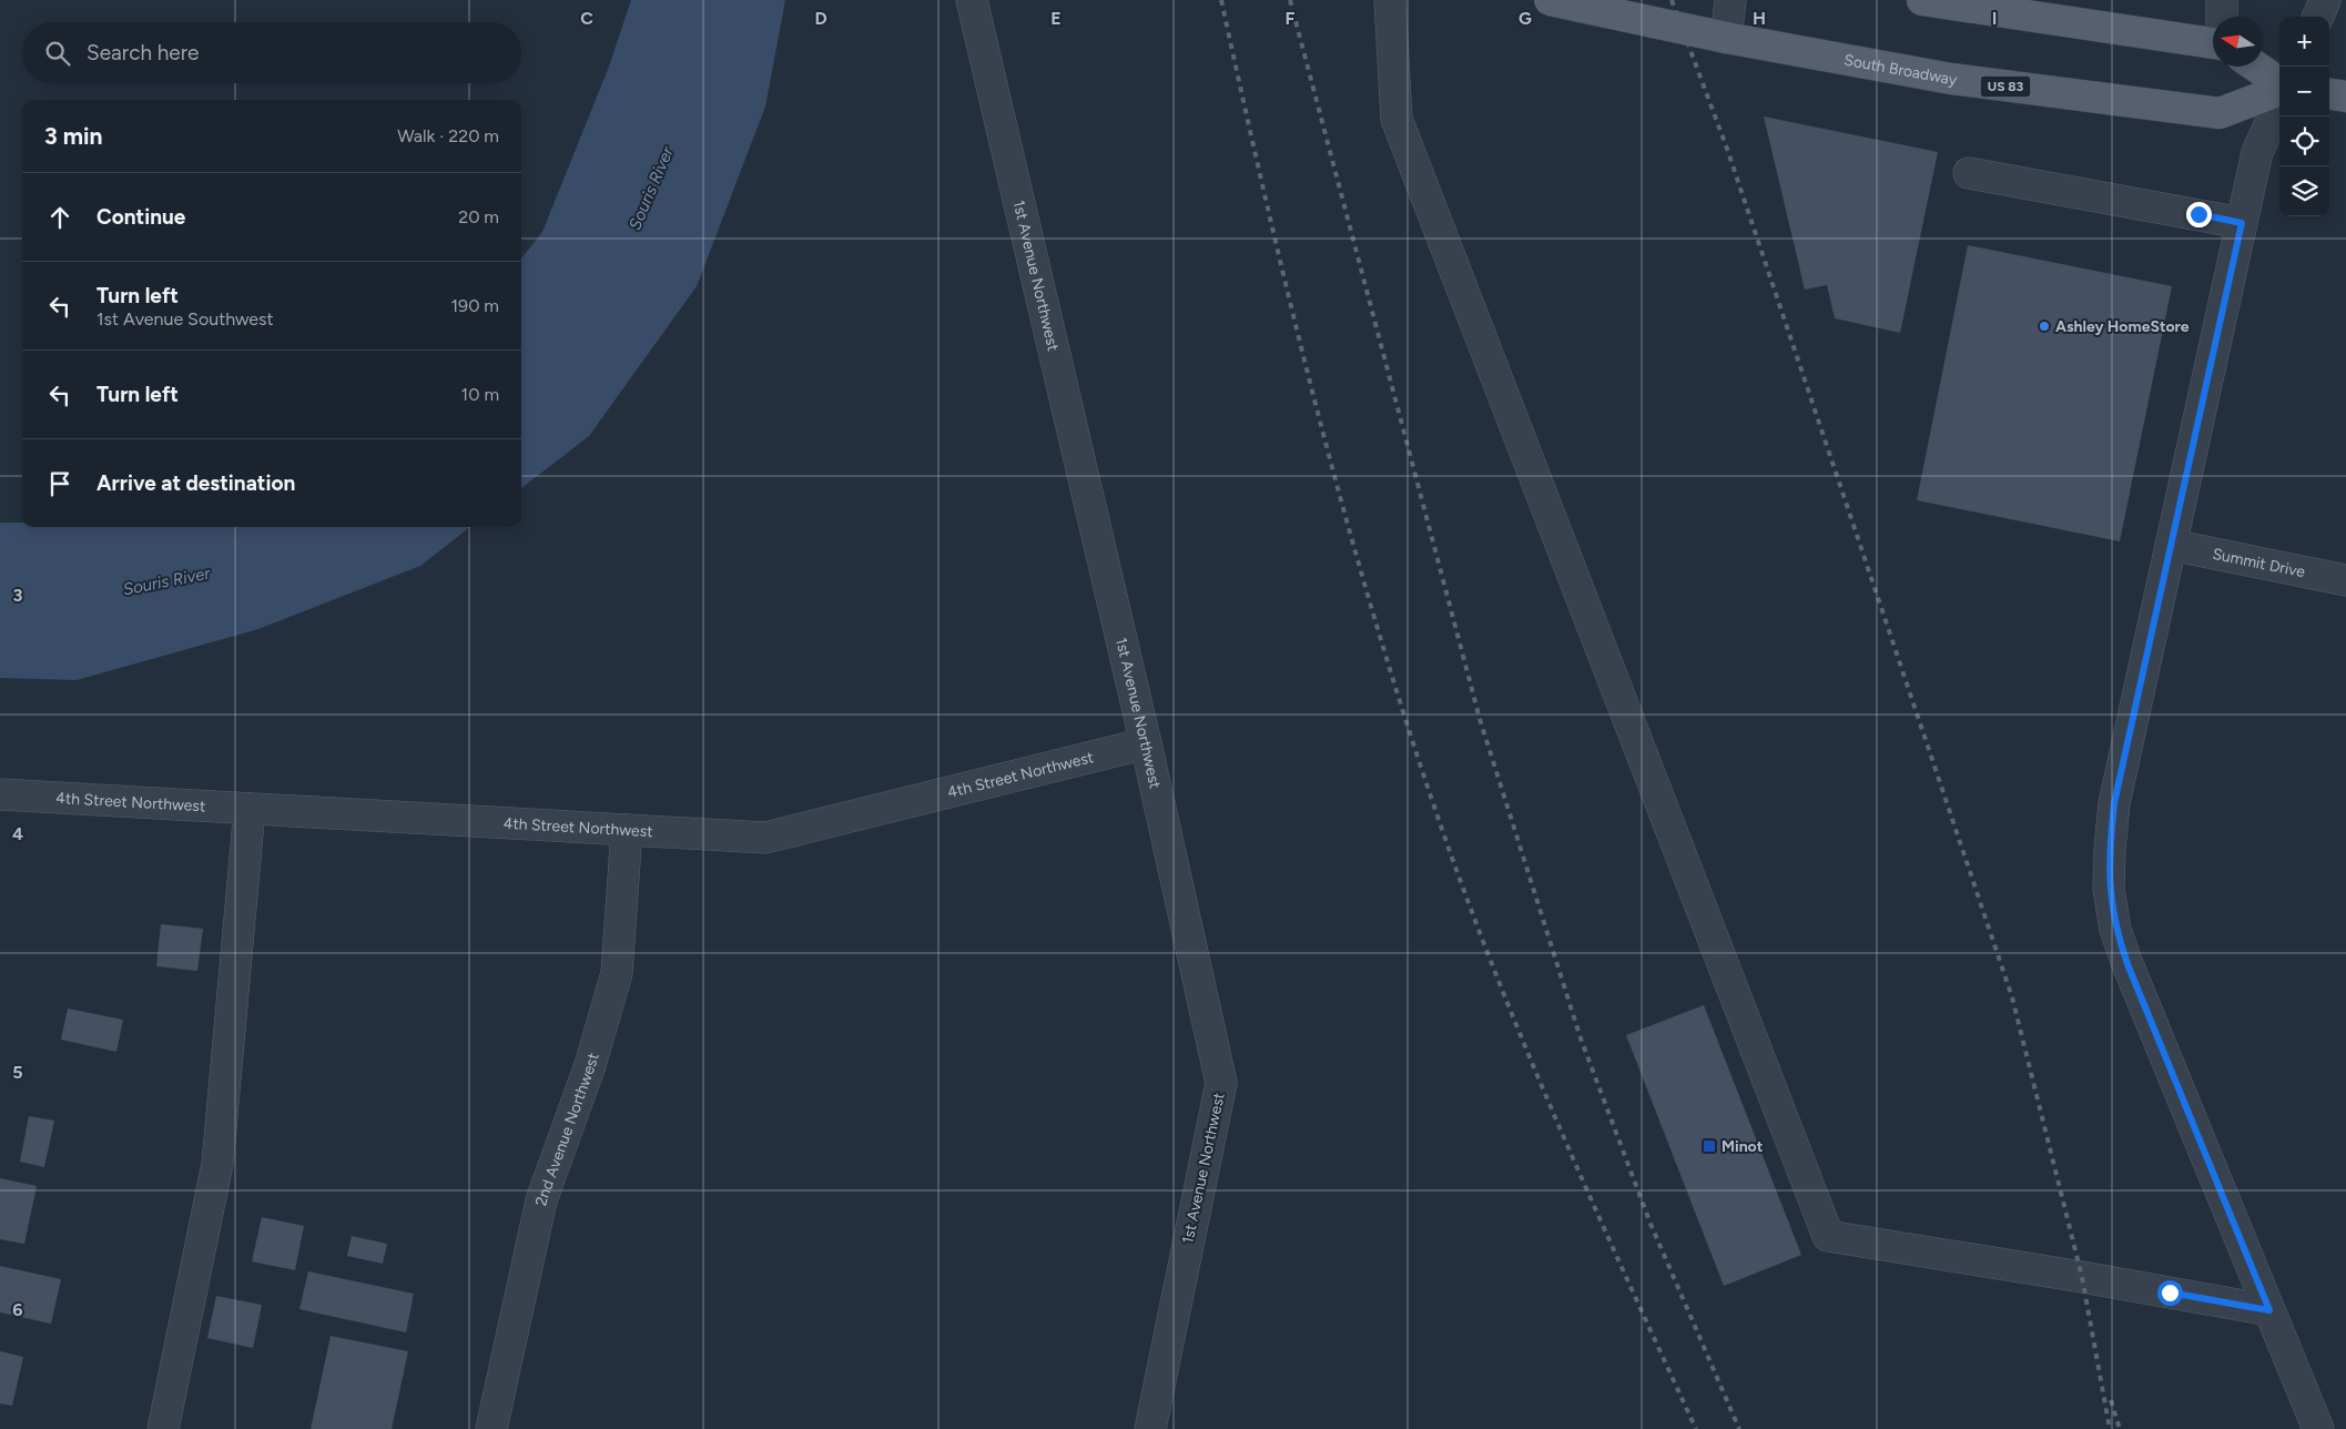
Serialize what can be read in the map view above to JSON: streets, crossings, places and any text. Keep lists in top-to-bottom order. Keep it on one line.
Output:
{"streets":{"main road":["South Broadway","US 83"],"street":["1st Avenue Northwest","Summit Drive","4th Street Northwest","2nd Avenue Northwest"]},"crossings":[["1st Avenue Northwest","4th Street Northwest"],["4th Street Northwest","2nd Avenue Northwest"]],"water":["Souris River"],"places":{"other":["Ashley HomeStore"],"transit":["Minot"]},"north":"left","page":{"map_buttons":["+","−"],"search":"Search here","heading":["3 min","Walk · 220 m"],"list":[["Continue","20 m"],["Turn left","1st Avenue Southwest","190 m"],["Turn left","10 m"],"Arrive at destination"]},"grid":{"columns":["C","D","E","F","G","H","I"],"rows":["3","4","5","6"]}}
